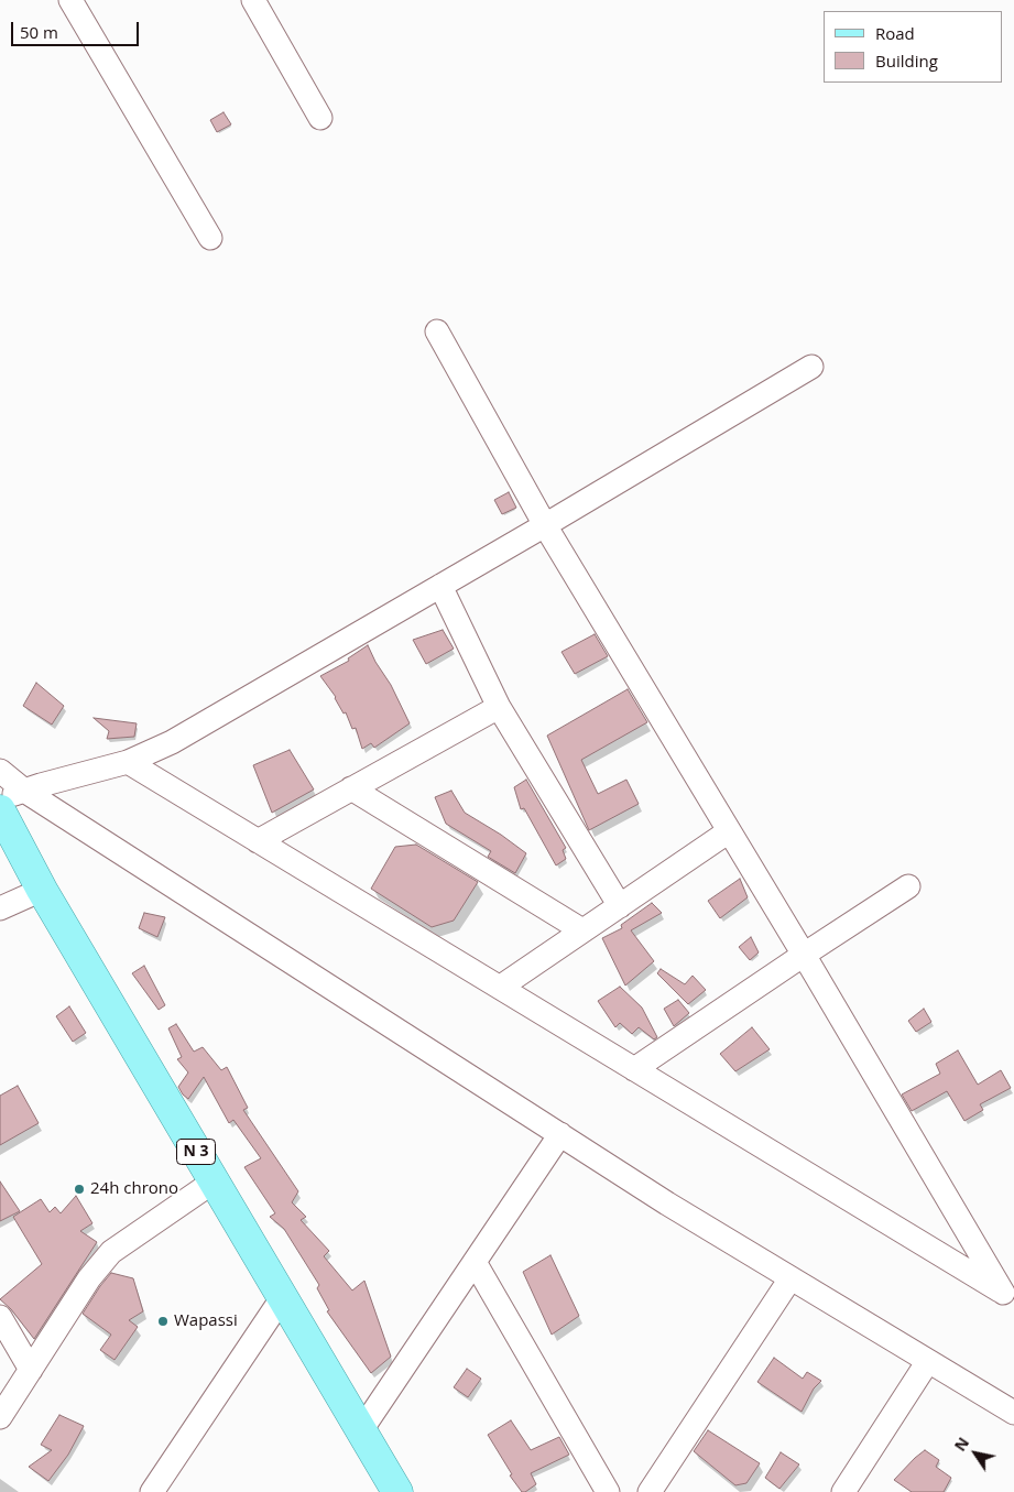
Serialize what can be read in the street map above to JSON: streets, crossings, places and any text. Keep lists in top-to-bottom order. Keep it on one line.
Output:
{"streets":{"main road":["N 3"]},"places":["24h chrono","Wapassi"],"legend":["Road","Building"],"scale_bar":"50 m","north":"top left"}
